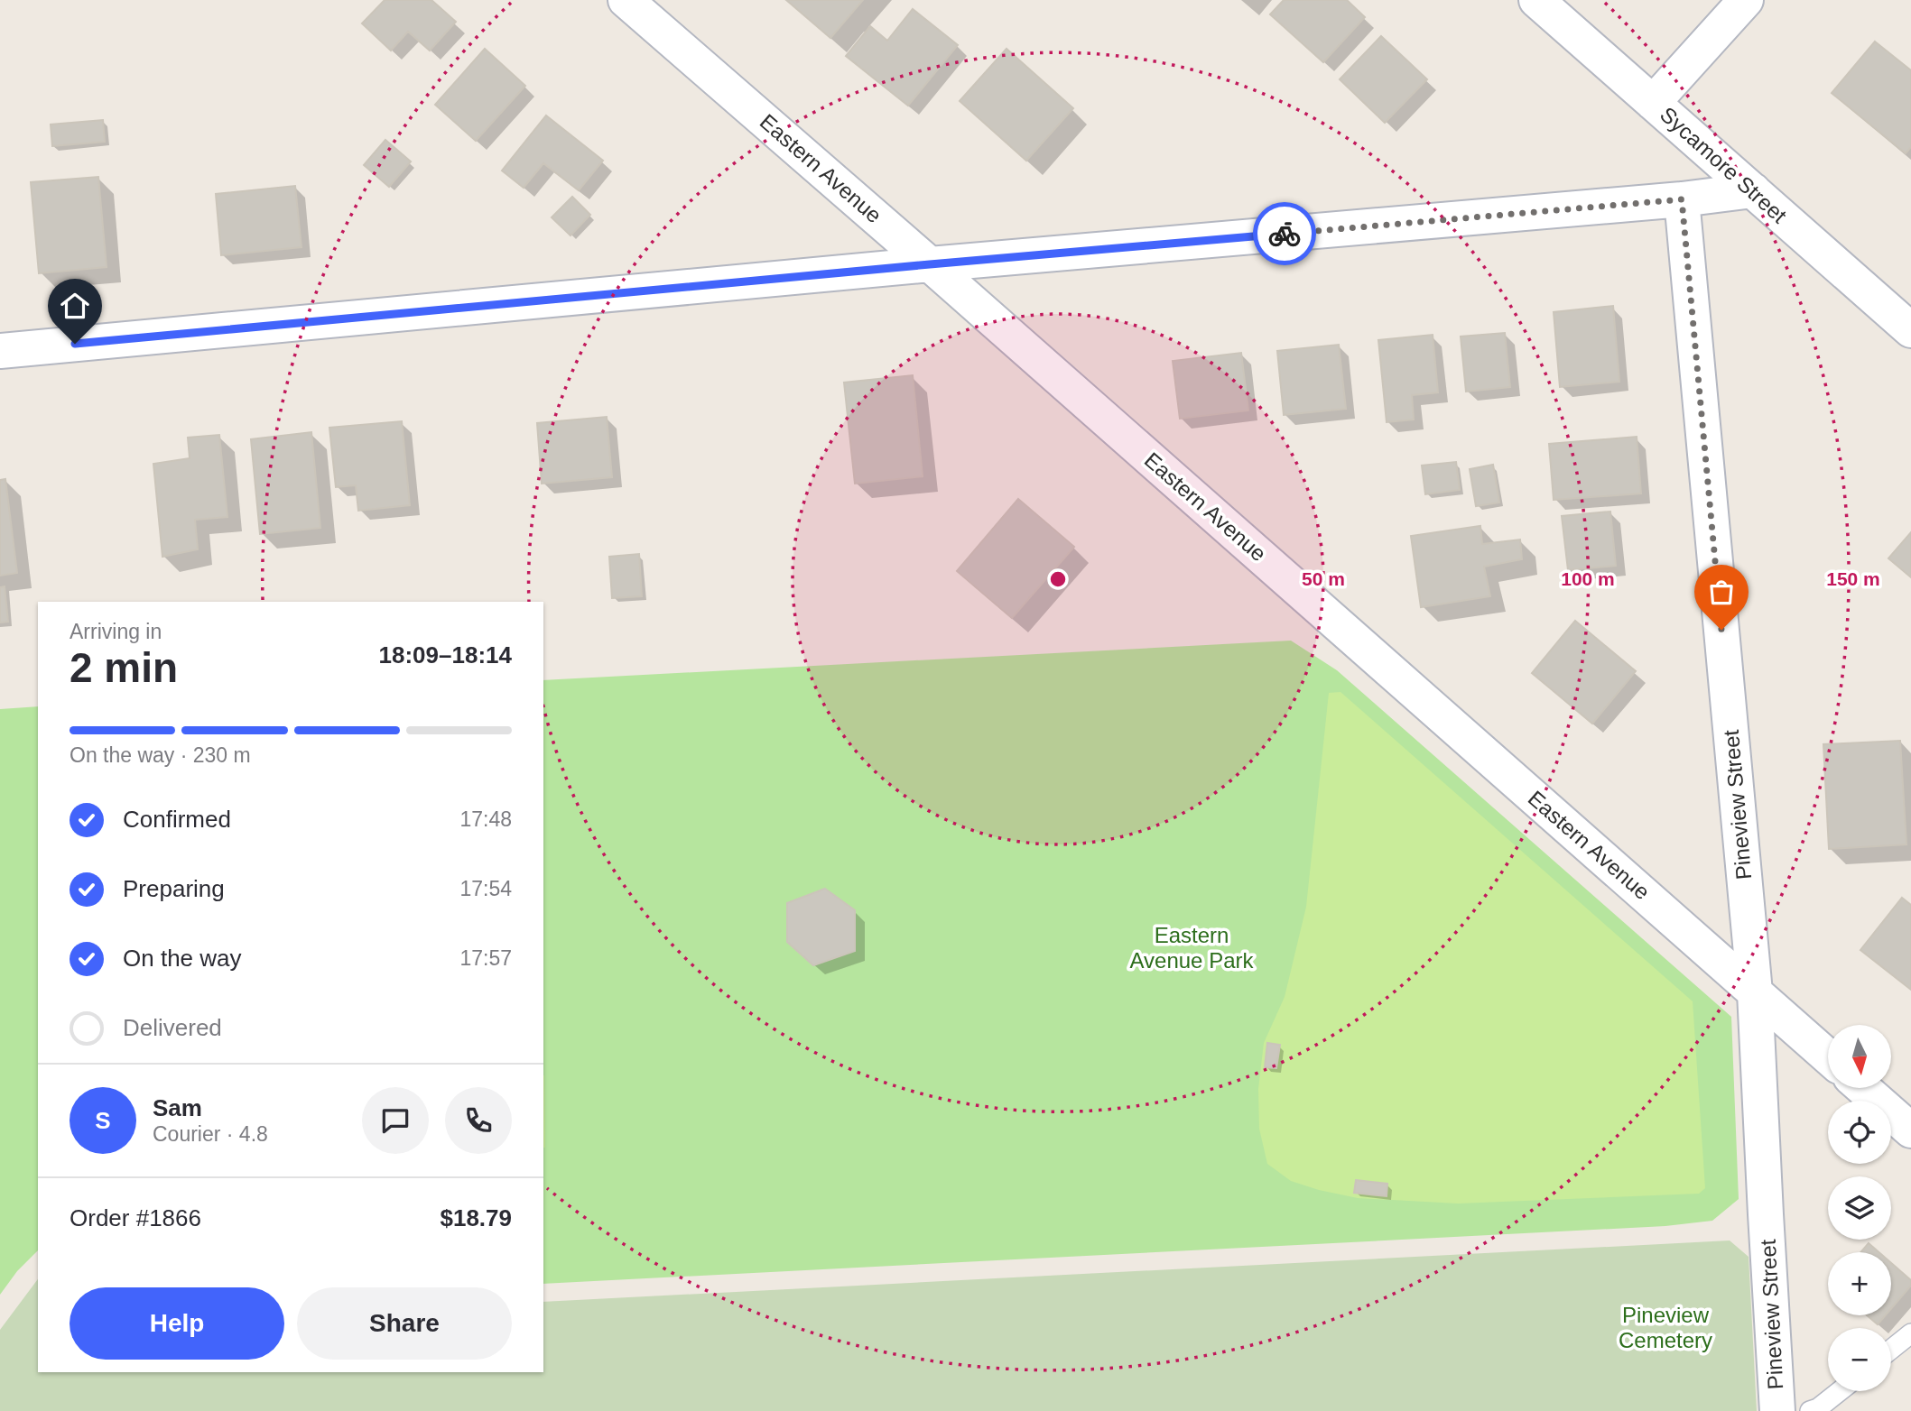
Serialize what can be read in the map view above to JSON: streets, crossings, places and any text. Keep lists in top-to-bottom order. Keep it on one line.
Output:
{"streets":{"street":["Sycamore Street","Eastern Avenue","Pineview Street"]},"crossings":[["Eastern Avenue","Pineview Street"]],"parks":["Eastern Avenue Park","Pineview Cemetery"],"north":"bottom","page":{"heading":["2 min","Arriving in","18:09–18:14"],"panel":["Sam","Courier · 4.8","Order #1866","$18.79"],"bar":"On the way · 230 m","list":[["Confirmed","17:48"],["Preparing","17:54"],["On the way","17:57"],"Delivered"],"map_buttons":["+","−"],"round":"S","buttons":["Help","Share"]},"rings":["50 m","100 m","150 m"]}
